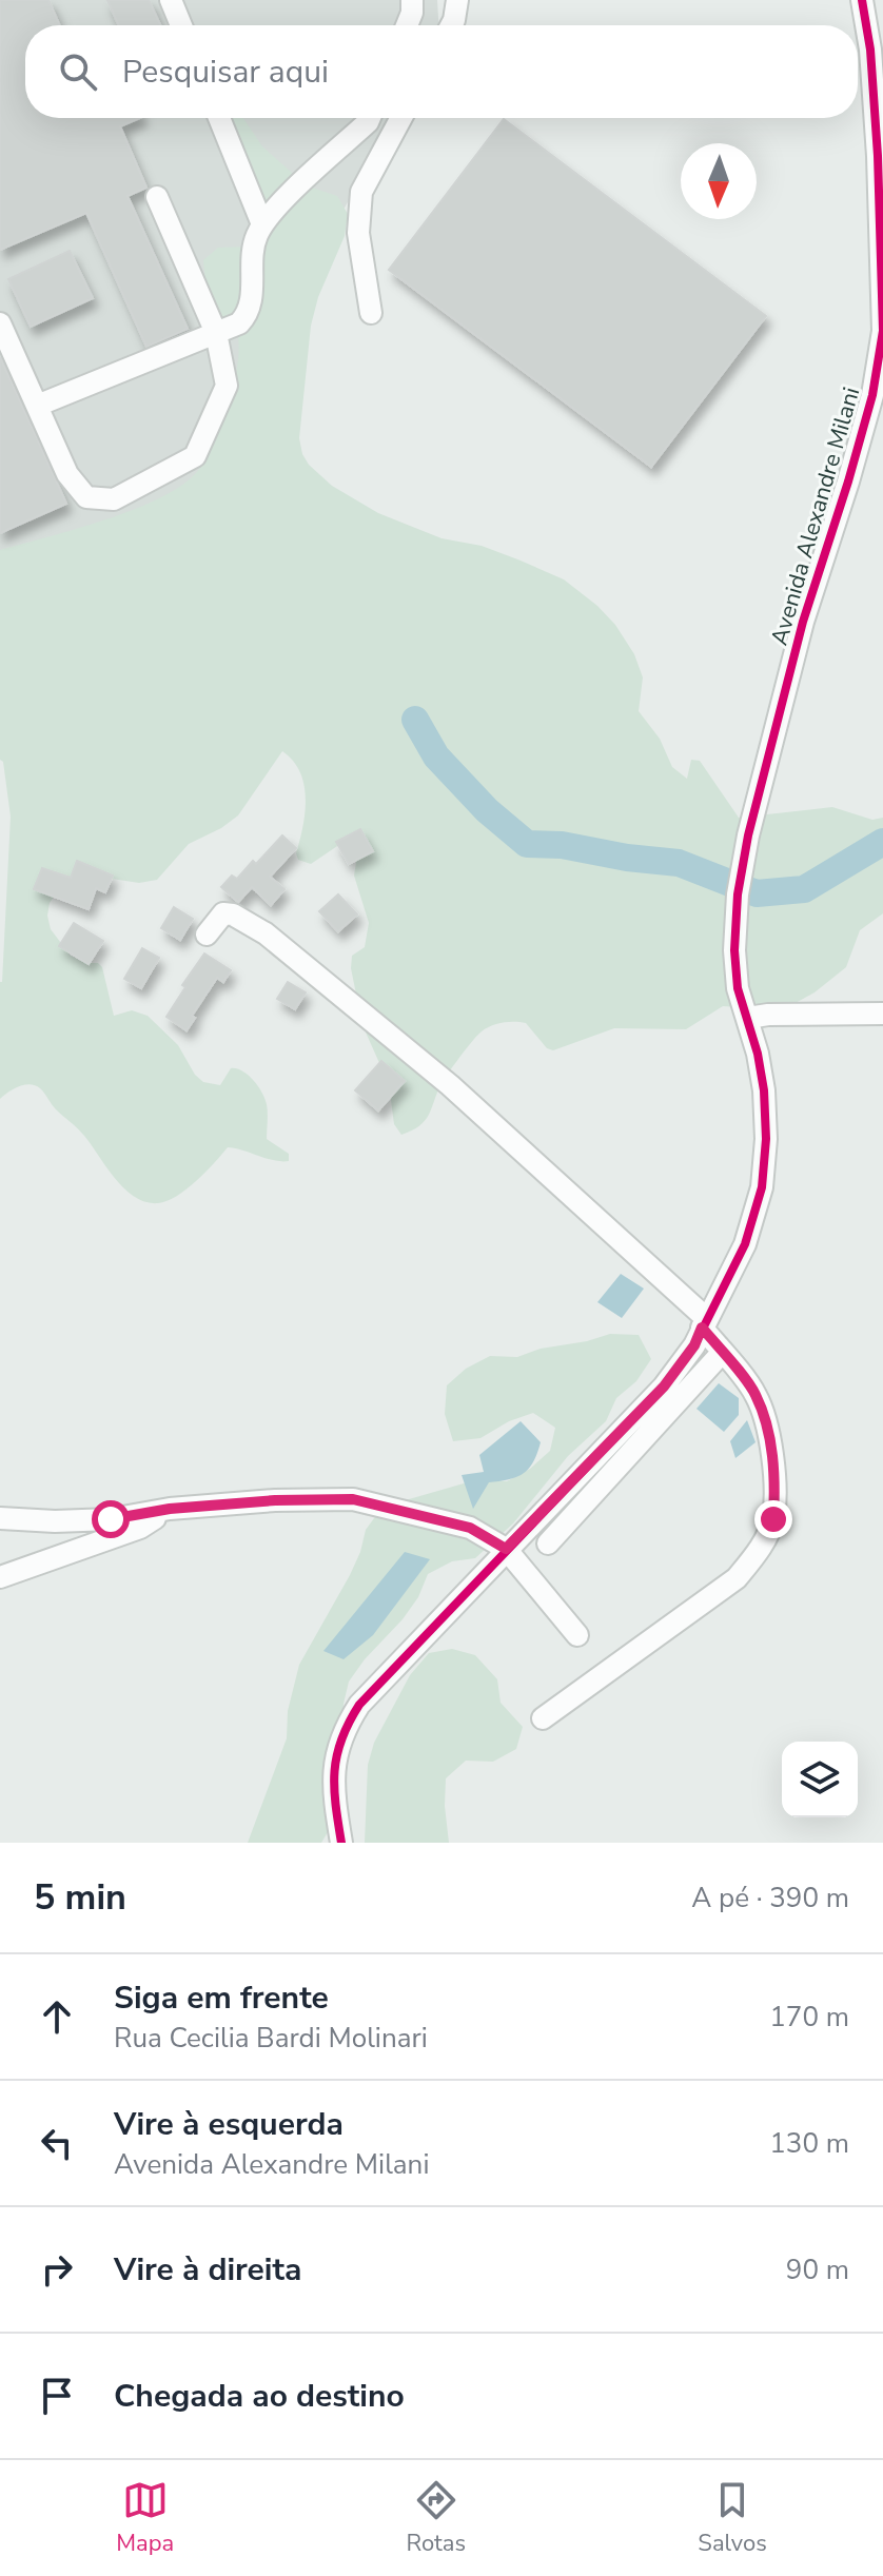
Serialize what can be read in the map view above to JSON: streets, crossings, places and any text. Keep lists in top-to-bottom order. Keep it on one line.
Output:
{"streets":{"street":["Avenida Alexandre Milani"]},"north":"bottom","page":{"search":"Pesquisar aqui","heading":["5 min","A pé · 390 m"],"list":[["Siga em frente","Rua Cecilia Bardi Molinari","170 m"],["Vire à esquerda","Avenida Alexandre Milani","130 m"],["Vire à direita","90 m"],"Chegada ao destino"],"nav":["Mapa","Rotas","Salvos"]}}
